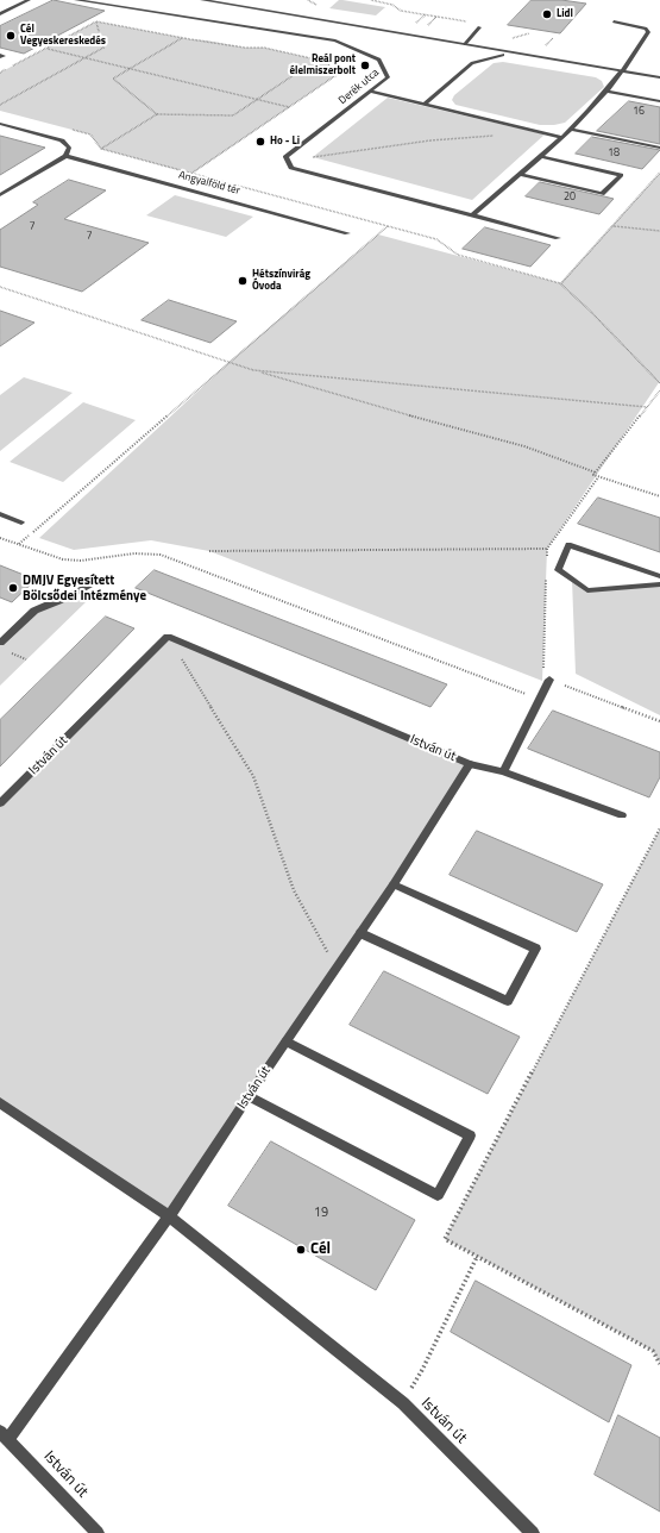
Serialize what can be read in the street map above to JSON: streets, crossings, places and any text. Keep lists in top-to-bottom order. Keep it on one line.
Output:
{"streets":{"street":["Derék utca","Angyalföld tér","István út"]},"places":["Lidl","Cél Vegyeskereskedés","Reál pont élelmiszerbolt","Ho - Li","Hétszínvirág Óvoda","DMJV Egyesített Bölcsődei Intézménye","Cél"],"house_numbers":["16","18","20","7","7","19"]}
